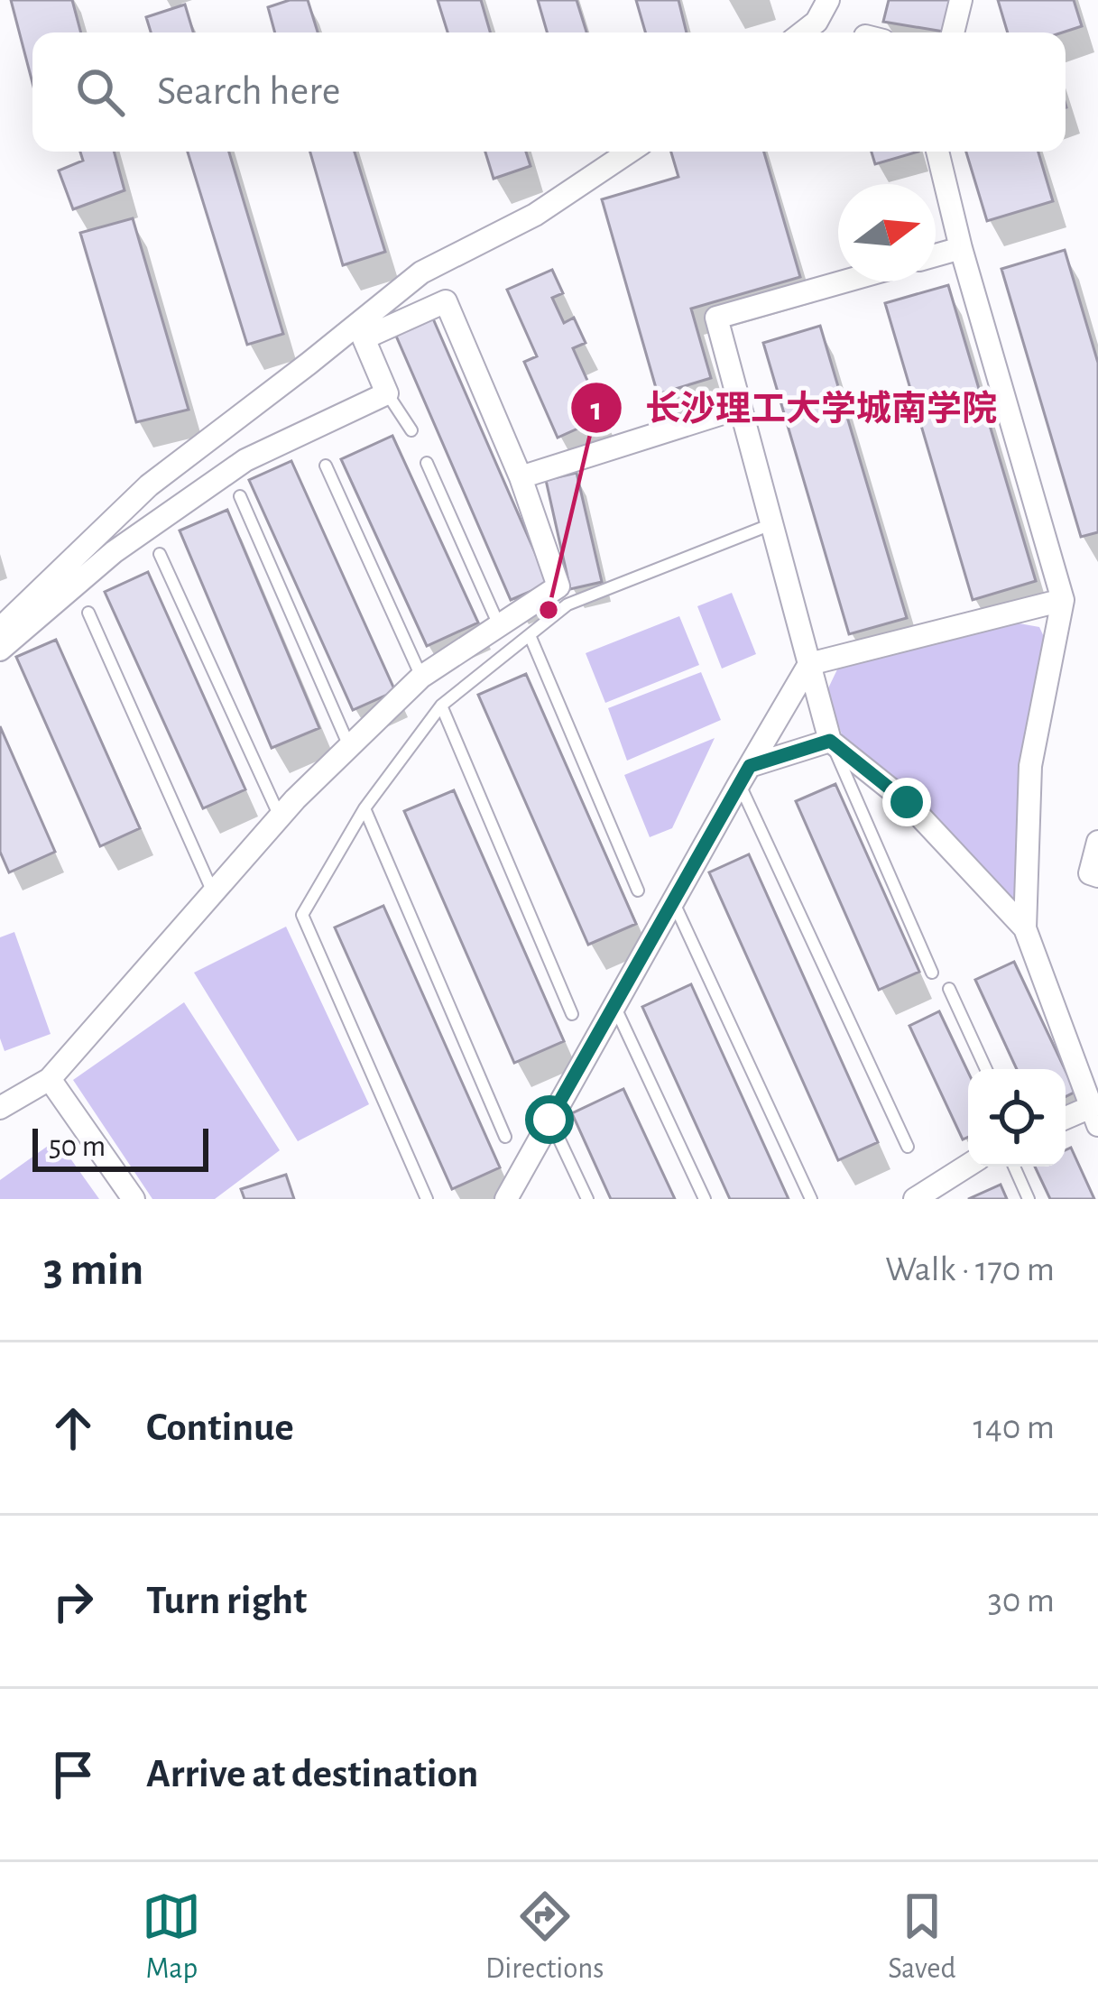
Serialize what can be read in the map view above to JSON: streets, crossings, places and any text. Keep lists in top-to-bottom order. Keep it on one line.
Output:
{"places":["长沙理工大学城南学院"],"scale_bar":"50 m","north":"right","page":{"search":"Search here","scale":"50 m","heading":["3 min","Walk · 170 m"],"list":[["Continue","140 m"],["Turn right","30 m"],"Arrive at destination"],"nav":["Map","Directions","Saved"]}}
